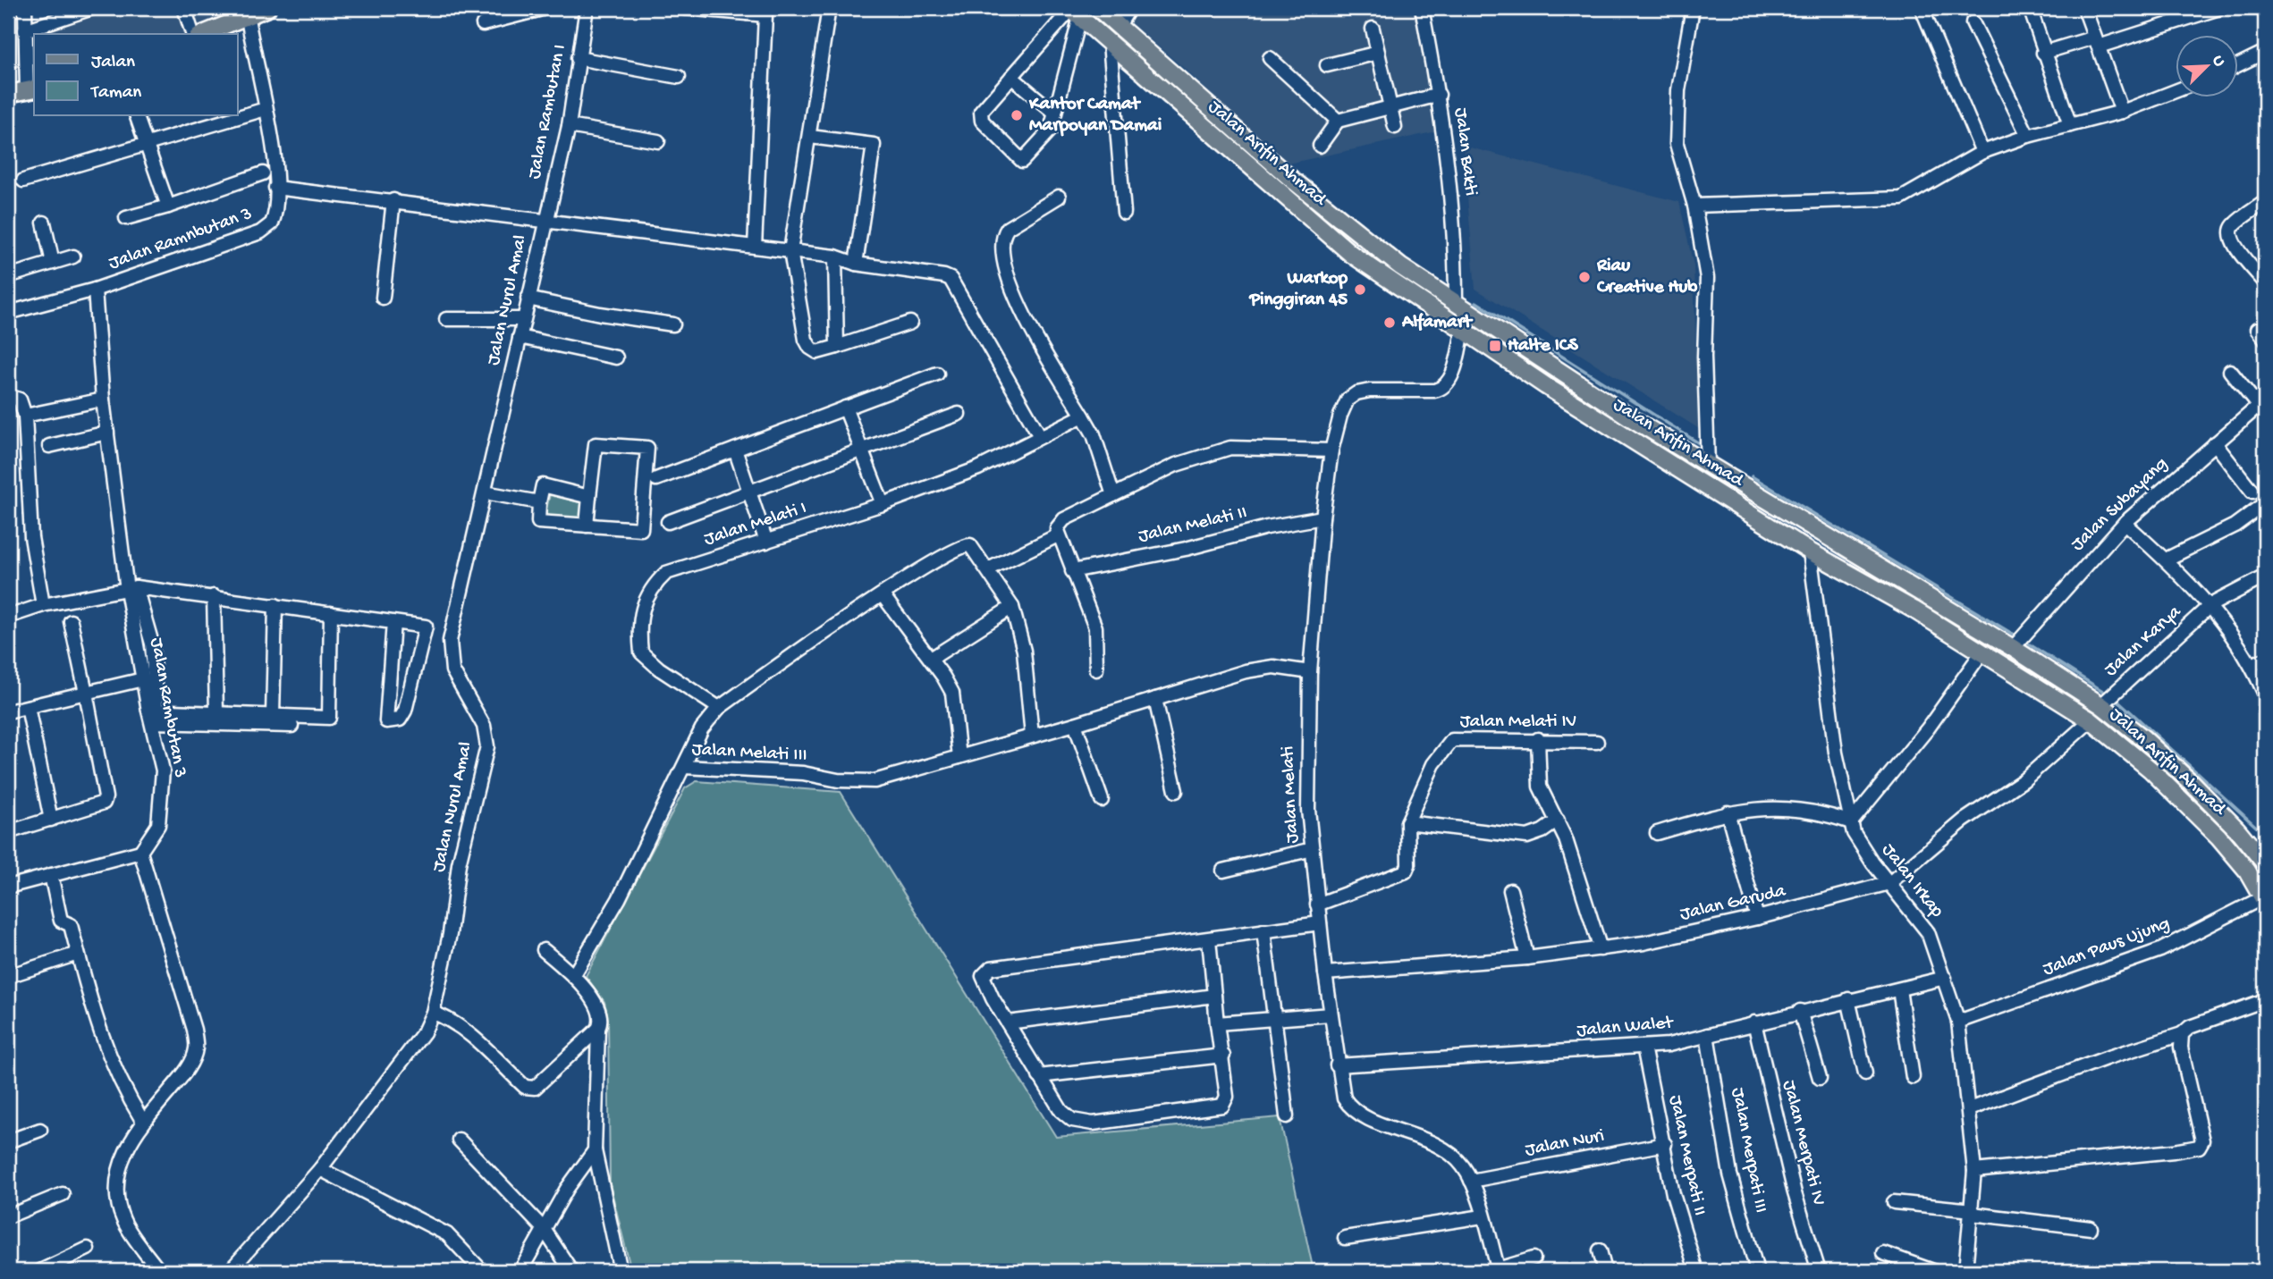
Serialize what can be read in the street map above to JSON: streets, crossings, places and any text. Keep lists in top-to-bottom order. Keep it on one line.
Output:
{"streets":{"main road":["Jalan Arifin Ahmad"],"street":["Jalan Rambutan I","Jalan Bakti","Jalan Ramnbutan 3","Jalan Nurul Amal","Jalan Subayang","Jalan Melati I","Jalan Melati II","Jalan Karya","Jalan Rambutan 3","Jalan Melati IV","Jalan Melati III","Jalan Melati","Jalan Irkap","Jalan Garuda","Jalan Paus Ujung","Jalan Walet","Jalan Merpati IV","Jalan Nuri","Jalan Merpati III","Jalan Merpati II"]},"crossings":[["Jalan Rambutan I","Jalan Nurul Amal"],["Jalan Bakti","Jalan Arifin Ahmad"],["Jalan Arifin Ahmad","Jalan Subayang"],["Jalan Arifin Ahmad","Jalan Karya"],["Jalan Arifin Ahmad","Jalan Melati"],["Jalan Arifin Ahmad","Jalan Irkap"],["Jalan Arifin Ahmad","Jalan Garuda"],["Jalan Arifin Ahmad","Jalan Paus Ujung"],["Jalan Ramnbutan 3","Jalan Rambutan 3"],["Jalan Subayang","Jalan Karya"],["Jalan Melati II","Jalan Melati"],["Jalan Melati IV","Jalan Melati"],["Jalan Melati III","Jalan Melati"],["Jalan Melati","Jalan Garuda"],["Jalan Melati","Jalan Walet"],["Jalan Melati","Jalan Nuri"],["Jalan Irkap","Jalan Garuda"],["Jalan Irkap","Jalan Paus Ujung"],["Jalan Irkap","Jalan Walet"],["Jalan Walet","Jalan Merpati IV"],["Jalan Walet","Jalan Merpati III"],["Jalan Walet","Jalan Merpati II"],["Jalan Nuri","Jalan Merpati II"]],"places":{"other":["Kantor Camat Marpoyan Damai","Riau Creative Hub","Warkop Pinggiran 45","Alfamart"],"transit":["Halte ICS"]},"legend":["Jalan","Taman"],"north":"top right"}
